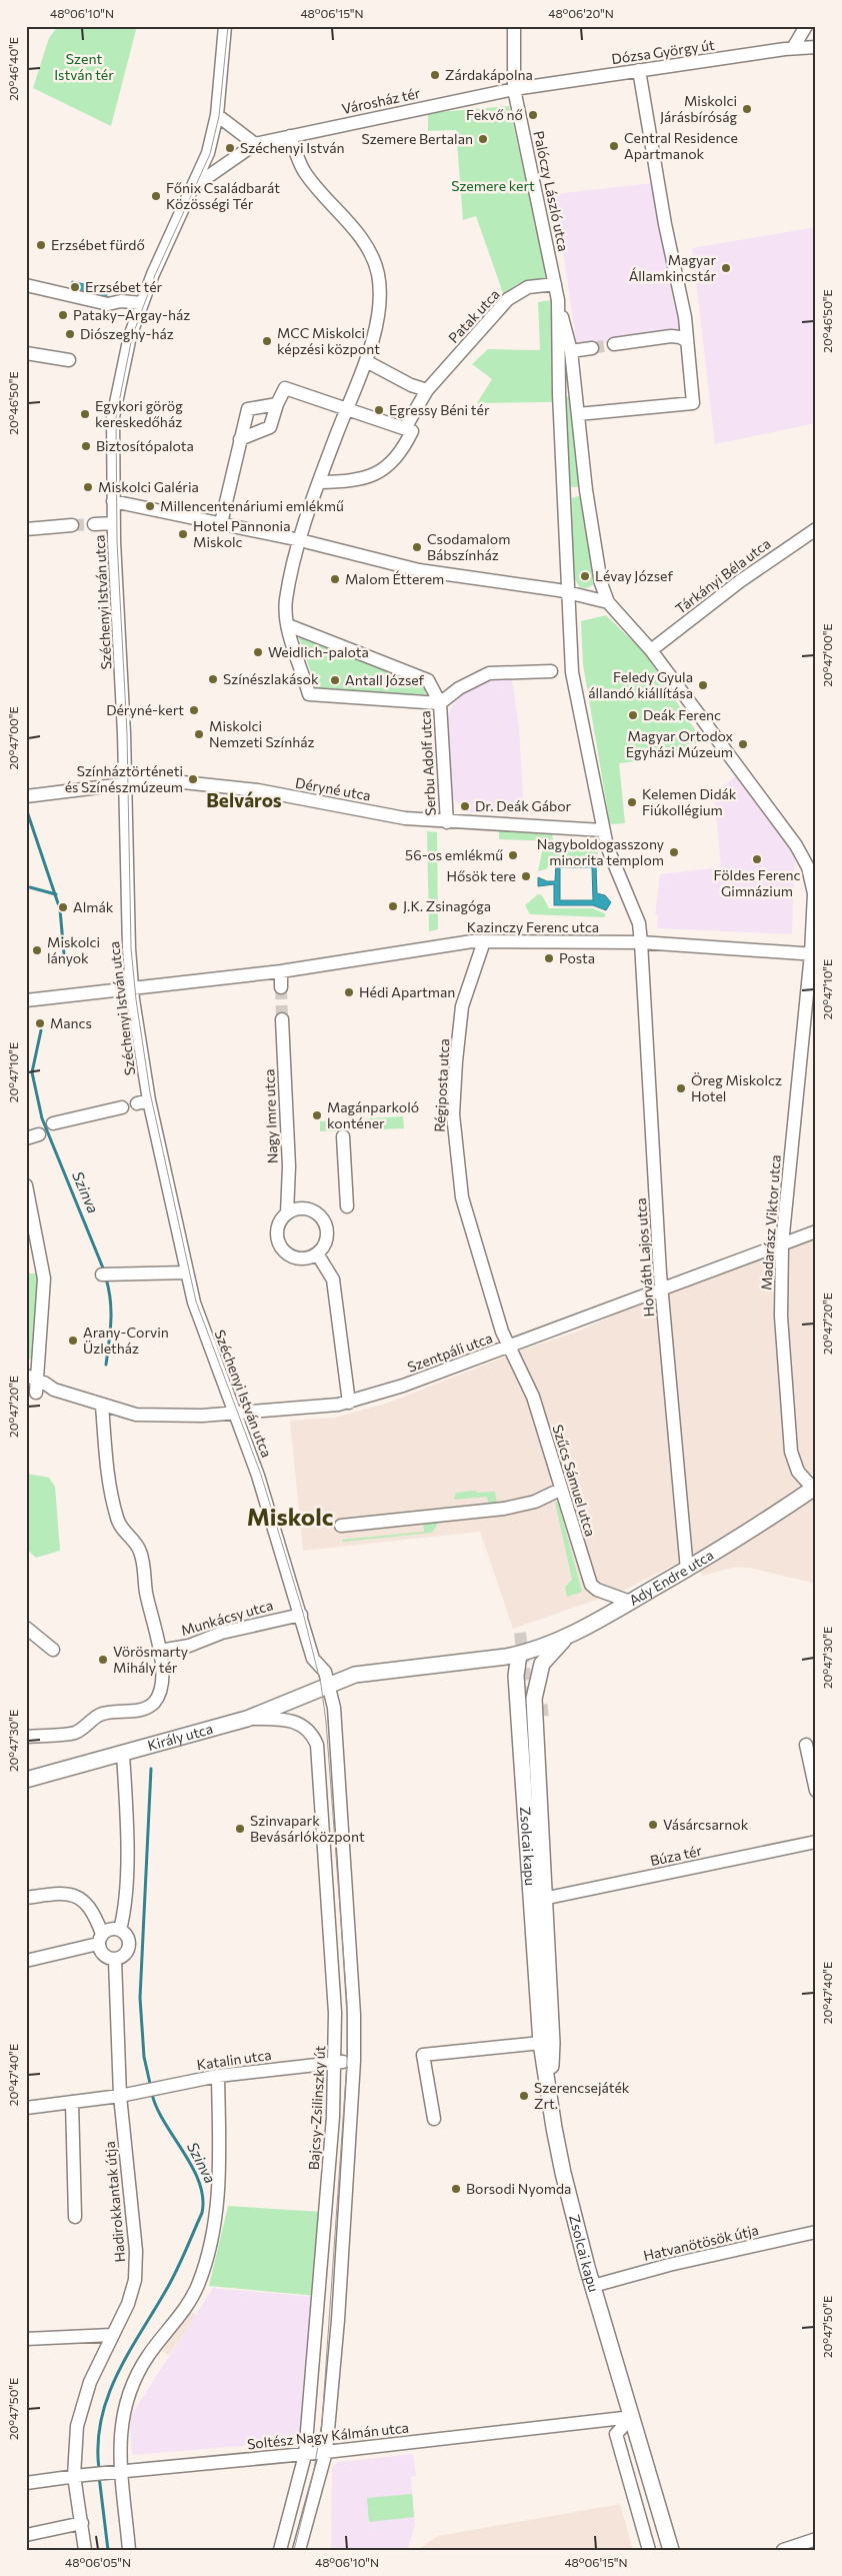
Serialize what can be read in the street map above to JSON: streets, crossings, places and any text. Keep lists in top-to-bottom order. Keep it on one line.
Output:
{"streets":{"main road":["Ady Endre utca","Király utca","Zsolcai kapu"],"street":["Dózsa György út","Városház tér","Palóczy László utca","Patak utca","Tárkányi Béla utca","Széchenyi István utca","Serbu Adolf utca","Déryné utca","Kazinczy Ferenc utca","Régiposta utca","Nagy Imre utca","Madarász Viktor utca","Horváth Lajos utca","Szentpáli utca","Szűcs Sámuel utca","Munkácsy utca","Búza tér","Katalin utca","Bajcsy-Zsilinszky út","Hadirokkantak útja","Hatvanötösök útja","Soltész Nagy Kálmán utca"]},"crossings":[["Dózsa György út","Városház tér"],["Dózsa György út","Palóczy László utca"],["Városház tér","Palóczy László utca"],["Palóczy László utca","Patak utca"],["Palóczy László utca","Madarász Viktor utca"],["Palóczy László utca","Horváth Lajos utca"],["Tárkányi Béla utca","Madarász Viktor utca"],["Széchenyi István utca","Déryné utca"],["Széchenyi István utca","Kazinczy Ferenc utca"],["Széchenyi István utca","Szentpáli utca"],["Széchenyi István utca","Ady Endre utca"],["Széchenyi István utca","Munkácsy utca"],["Széchenyi István utca","Király utca"],["Serbu Adolf utca","Déryné utca"],["Kazinczy Ferenc utca","Régiposta utca"],["Kazinczy Ferenc utca","Madarász Viktor utca"],["Kazinczy Ferenc utca","Horváth Lajos utca"],["Régiposta utca","Szentpáli utca"],["Régiposta utca","Szűcs Sámuel utca"],["Madarász Viktor utca","Szentpáli utca"],["Madarász Viktor utca","Ady Endre utca"],["Horváth Lajos utca","Szentpáli utca"],["Horváth Lajos utca","Ady Endre utca"],["Szentpáli utca","Szűcs Sámuel utca"],["Szűcs Sámuel utca","Ady Endre utca"],["Ady Endre utca","Király utca"],["Ady Endre utca","Zsolcai kapu"],["Király utca","Bajcsy-Zsilinszky út"],["Zsolcai kapu","Búza tér"],["Zsolcai kapu","Hatvanötösök útja"],["Zsolcai kapu","Soltész Nagy Kálmán utca"],["Katalin utca","Bajcsy-Zsilinszky út"],["Katalin utca","Hadirokkantak útja"],["Bajcsy-Zsilinszky út","Soltész Nagy Kálmán utca"],["Hadirokkantak útja","Soltész Nagy Kálmán utca"]],"districts":["Belváros","Miskolc"],"water":["Szinva"],"parks":["Szent István tér","Szemere kert"],"places":["Zárdakápolna","Miskolci Járásbíróság","Fekvő nő","Szemere Bertalan","Central Residence Apartmanok","Széchenyi István","Főnix Családbarát Közösségi Tér","Erzsébet fürdő","Magyar Államkincstár","Erzsébet tér","Pataky–Argay-ház","Diószeghy-ház","MCC Miskolci képzési központ","Egressy Béni tér","Egykori görög kereskedőház","Biztosítópalota","Miskolci Galéria","Millencentenáriumi emlékmű","Hotel Pannonia Miskolc","Csodamalom Bábszínház","Lévay József","Malom Étterem","Weidlich-palota","Színészlakások","Antall József","Feledy Gyula állandó kiállítása","Déryné-kert","Deák Ferenc","Miskolci Nemzeti Színház","Magyar Ortodox Egyházi Múzeum","Színháztörténeti és Színészmúzeum","Kelemen Didák Fiúkollégium","Dr. Deák Gábor","Nagyboldogasszony minorita templom","56-os emlékmű","Földes Ferenc Gimnázium","Hősök tere","J.K. Zsinagóga","Almák","Miskolci lányok","Posta","Hédi Apartman","Mancs","Öreg Miskolcz Hotel","Magánparkoló konténer","Arany-Corvin Üzletház","Vörösmarty Mihály tér","Vásárcsarnok","Szinvapark Bevásárlóközpont","Szerencsejáték Zrt.","Borsodi Nyomda"],"coordinates":["48°06'10\"N","48°06'15\"N","48°06'20\"N","20°46'40\"E","20°46'50\"E","20°47'00\"E","20°47'10\"E","20°47'20\"E","20°47'30\"E","20°47'40\"E","20°47'50\"E","48°06'05\"N"]}
